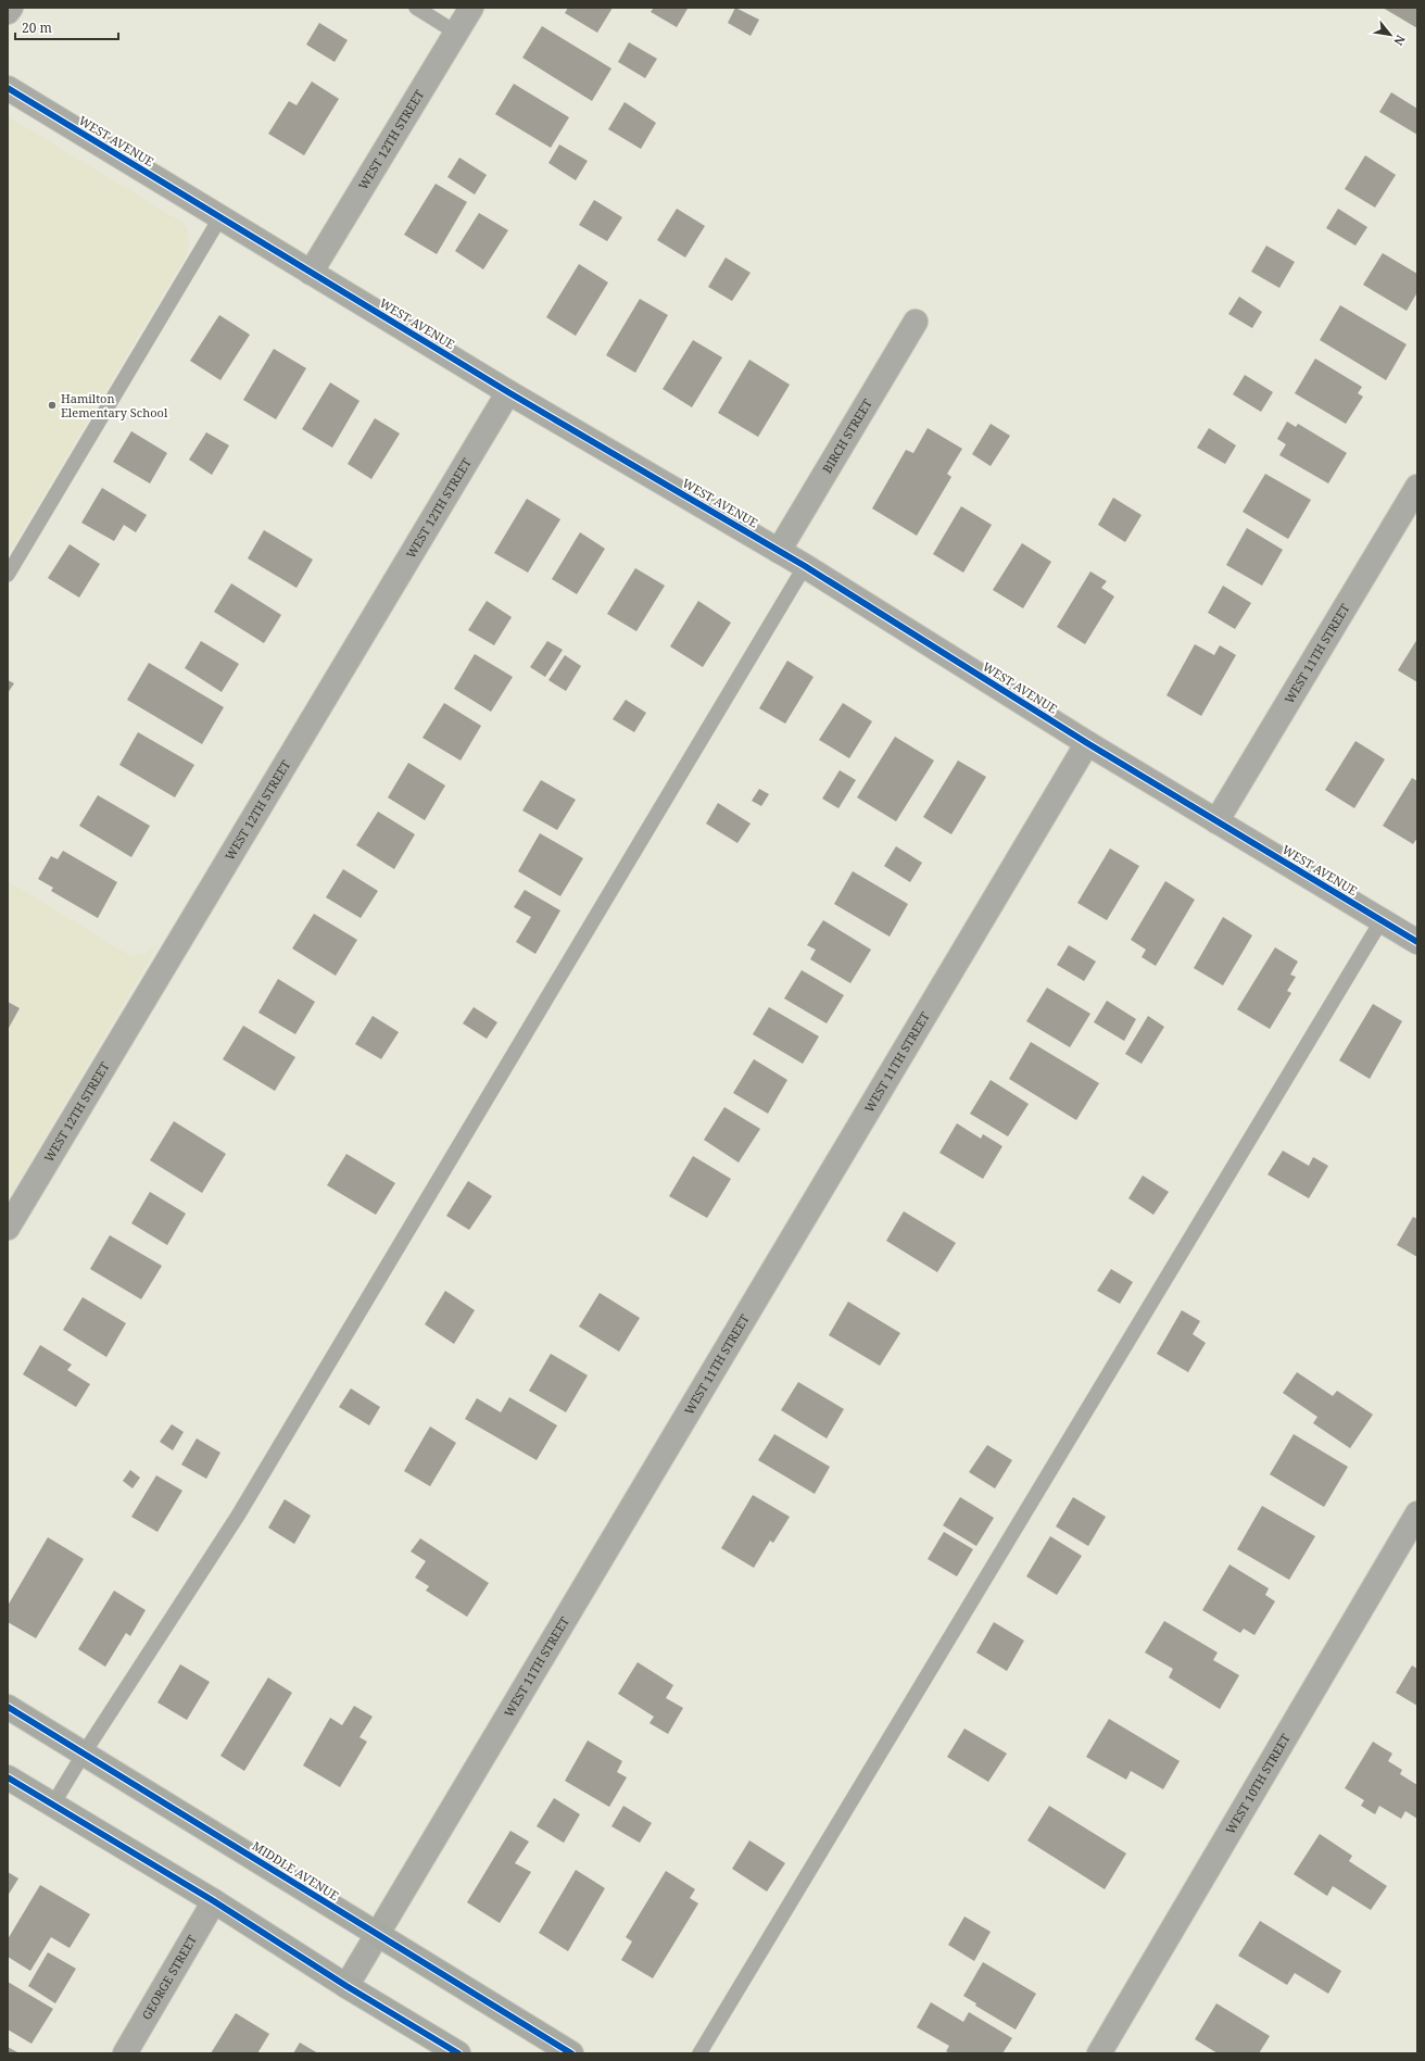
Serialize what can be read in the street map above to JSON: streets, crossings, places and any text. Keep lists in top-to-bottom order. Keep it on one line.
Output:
{"streets":{"main road":["MIDDLE AVENUE"],"street":["WEST 12TH STREET","WEST AVENUE","BIRCH STREET","WEST 11TH STREET","WEST 10TH STREET","GEORGE STREET"]},"crossings":[["WEST 12TH STREET","WEST AVENUE"],["WEST AVENUE","BIRCH STREET"],["WEST AVENUE","WEST 11TH STREET"],["WEST 11TH STREET","MIDDLE AVENUE"]],"places":["Hamilton Elementary School"],"scale_bar":"20 m","north":"bottom right"}
